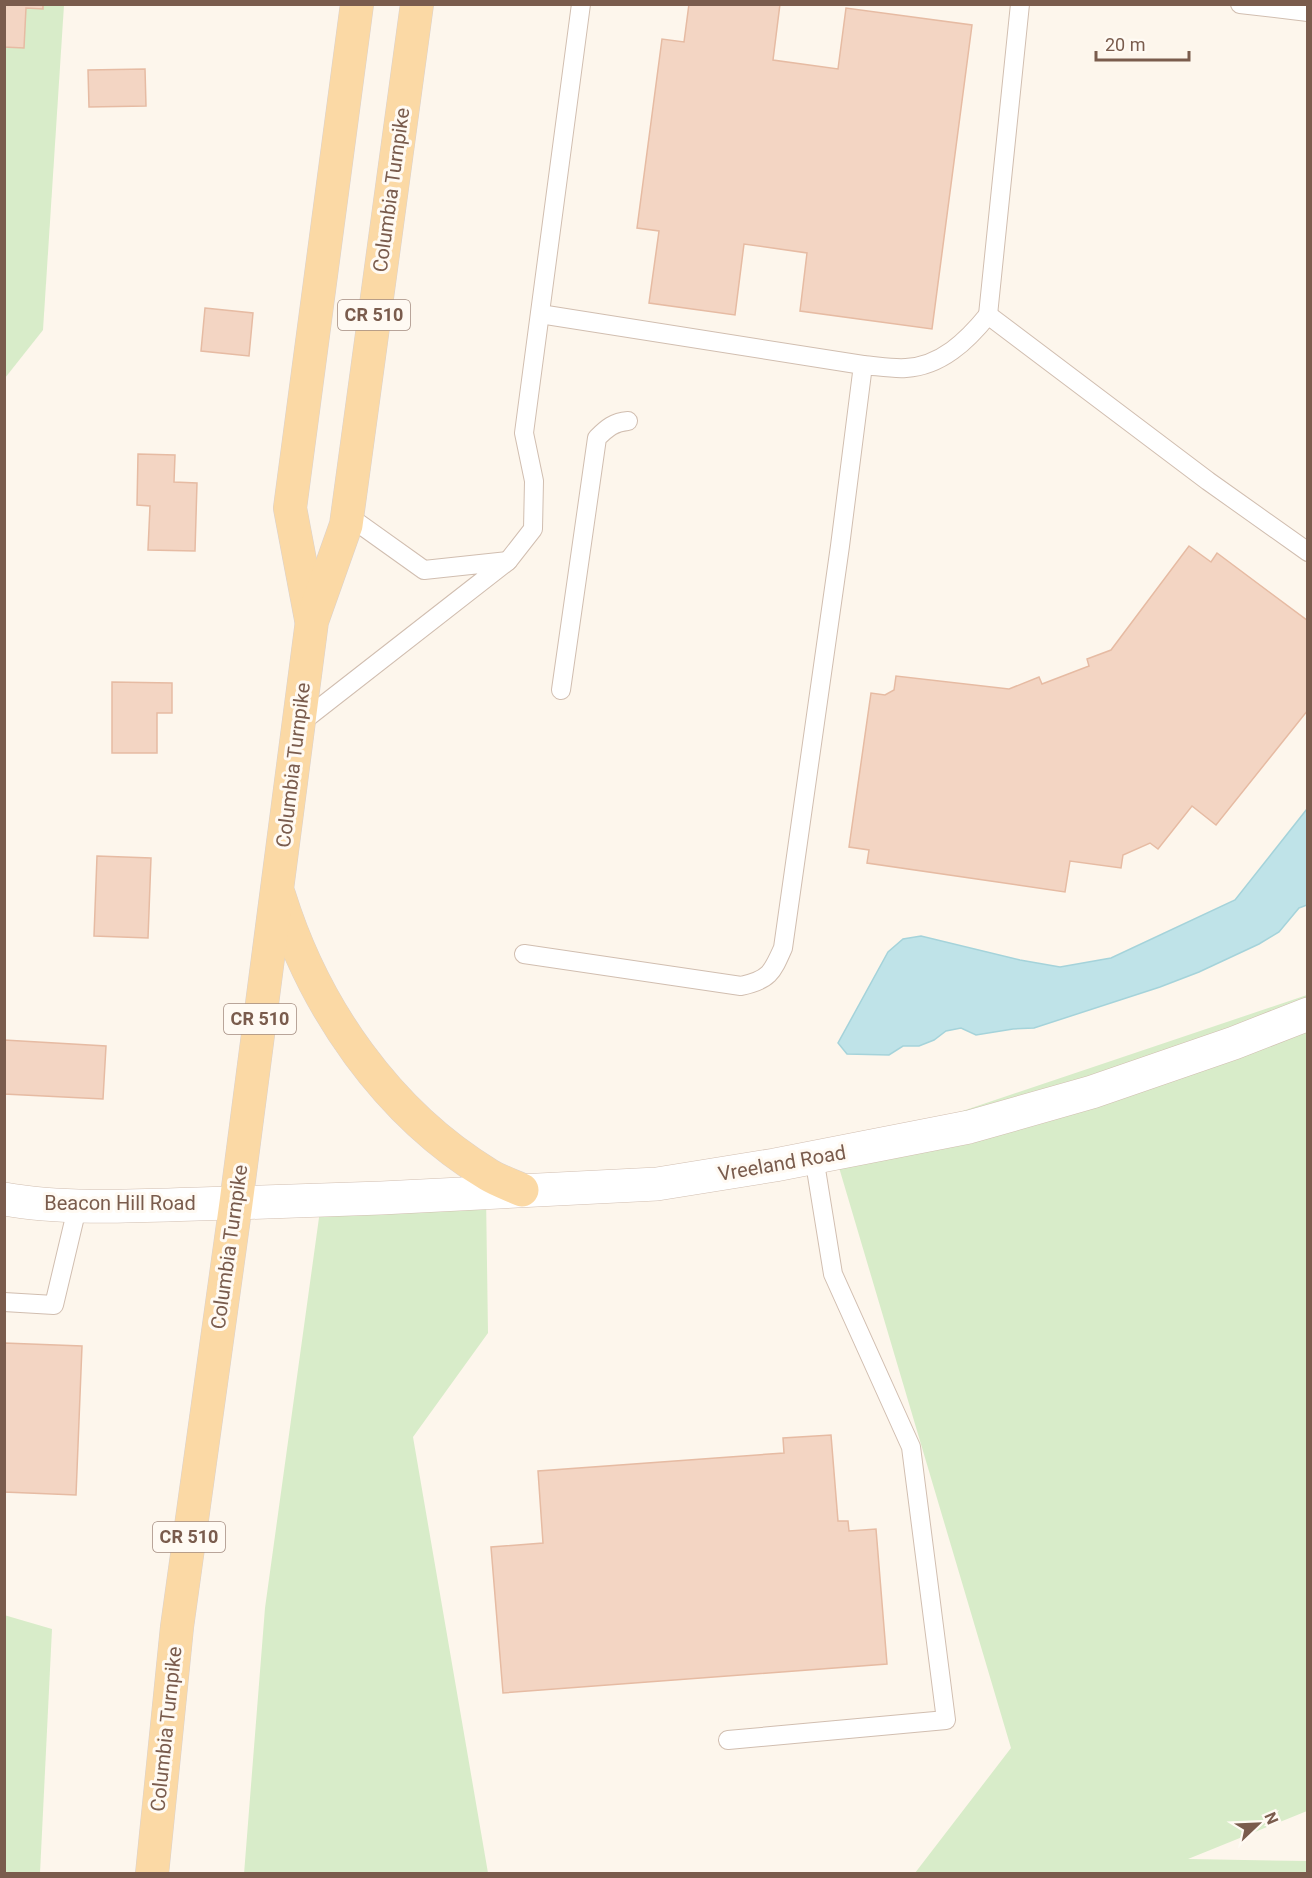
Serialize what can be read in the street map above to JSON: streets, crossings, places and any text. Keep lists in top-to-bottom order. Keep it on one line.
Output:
{"streets":{"main road":["Columbia Turnpike","CR 510"],"street":["Vreeland Road","Beacon Hill Road"]},"crossings":[["Columbia Turnpike","Vreeland Road"],["Columbia Turnpike","Beacon Hill Road"],["Vreeland Road","Beacon Hill Road"]],"scale_bar":"20 m","north":"top right"}
